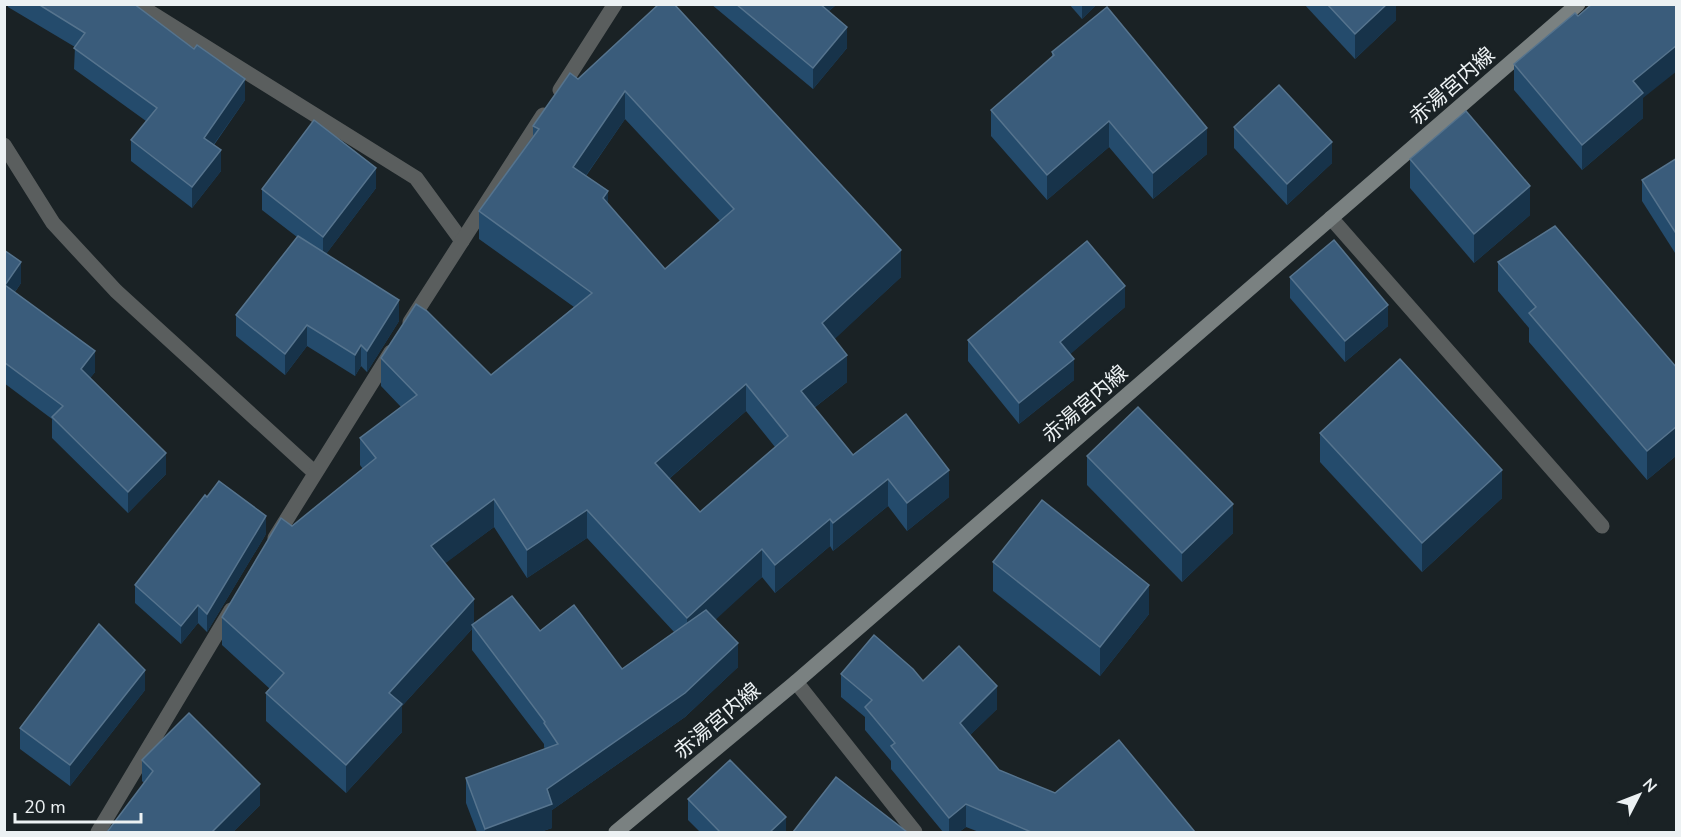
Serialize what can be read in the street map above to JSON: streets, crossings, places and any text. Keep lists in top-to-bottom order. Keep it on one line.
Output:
{"streets":{"main road":["赤湯宮内線"]},"scale_bar":"20 m","north":"top right"}
